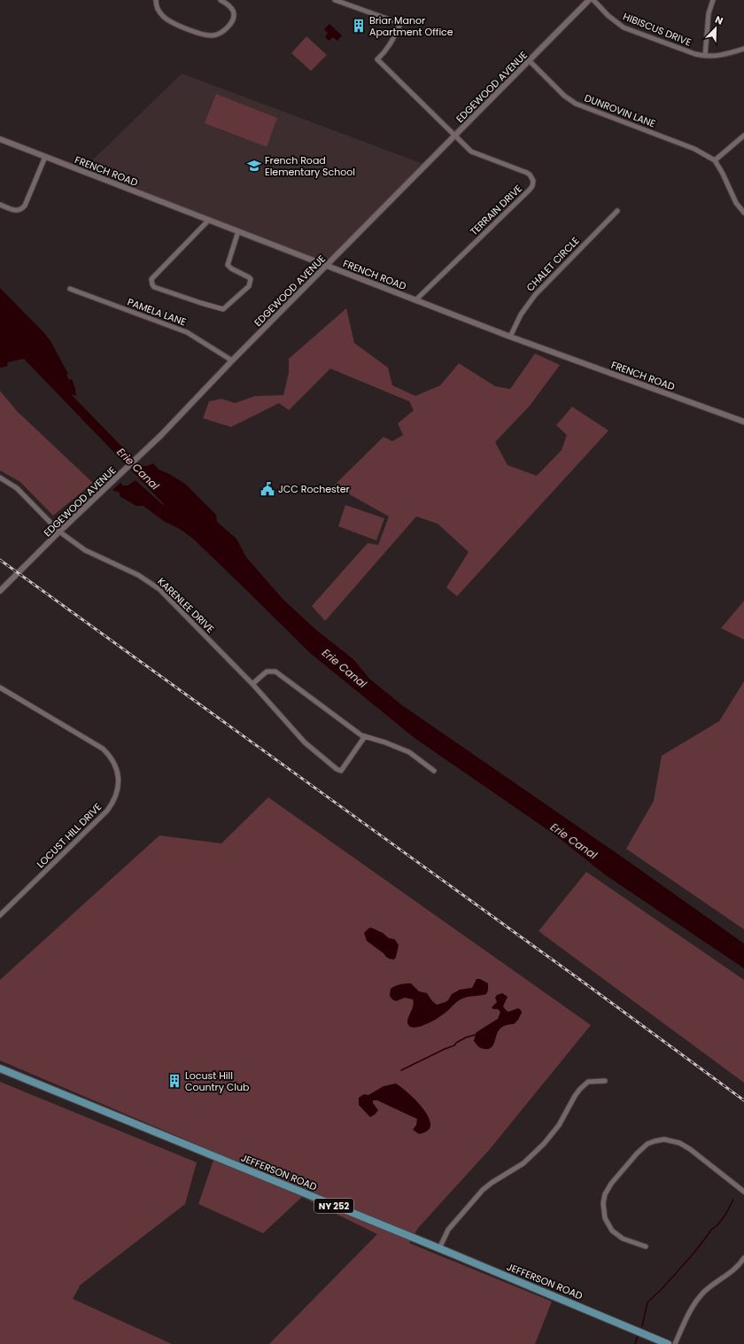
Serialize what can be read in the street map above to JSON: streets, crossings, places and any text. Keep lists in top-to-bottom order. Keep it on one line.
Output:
{"streets":{"main road":["JEFFERSON ROAD","NY 252"],"street":["HIBISCUS DRIVE","EDGEWOOD AVENUE","DUNROVIN LANE","FRENCH ROAD","TERRAIN DRIVE","CHALET CIRCLE","PAMELA LANE","KARENLEE DRIVE","LOCUST HILL DRIVE"]},"crossings":[["EDGEWOOD AVENUE","DUNROVIN LANE"],["EDGEWOOD AVENUE","FRENCH ROAD"],["EDGEWOOD AVENUE","TERRAIN DRIVE"],["EDGEWOOD AVENUE","PAMELA LANE"],["EDGEWOOD AVENUE","KARENLEE DRIVE"],["FRENCH ROAD","TERRAIN DRIVE"],["FRENCH ROAD","CHALET CIRCLE"]],"water":["Erie Canal"],"places":{"building":["Briar Manor Apartment Office","Locust Hill Country Club"],"school or university":["French Road Elementary School"],"public building":["JCC Rochester"]},"north":"top right"}
